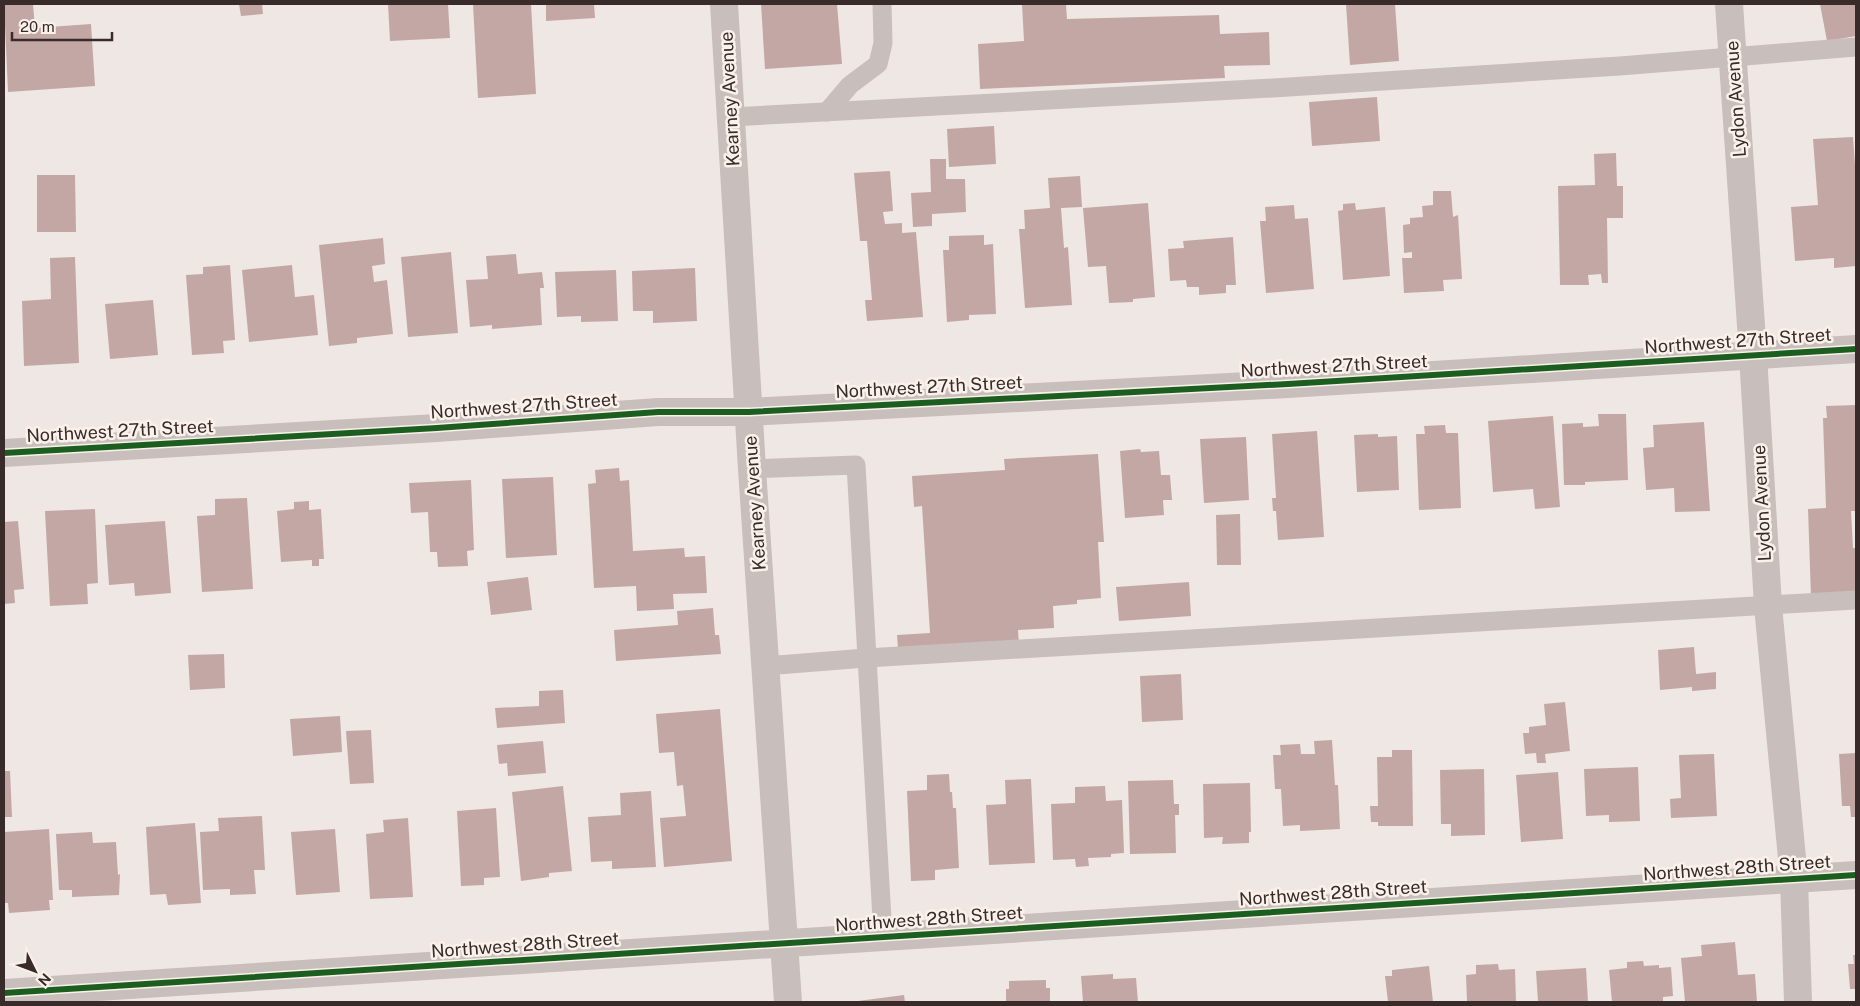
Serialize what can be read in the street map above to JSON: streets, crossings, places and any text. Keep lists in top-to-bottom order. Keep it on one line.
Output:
{"streets":{"street":["Kearney Avenue","Lydon Avenue","Northwest 27th Street","Northwest 28th Street"]},"crossings":[["Kearney Avenue","Northwest 27th Street"],["Kearney Avenue","Northwest 28th Street"],["Lydon Avenue","Northwest 27th Street"],["Lydon Avenue","Northwest 28th Street"]],"scale_bar":"20 m","north":"bottom right"}
